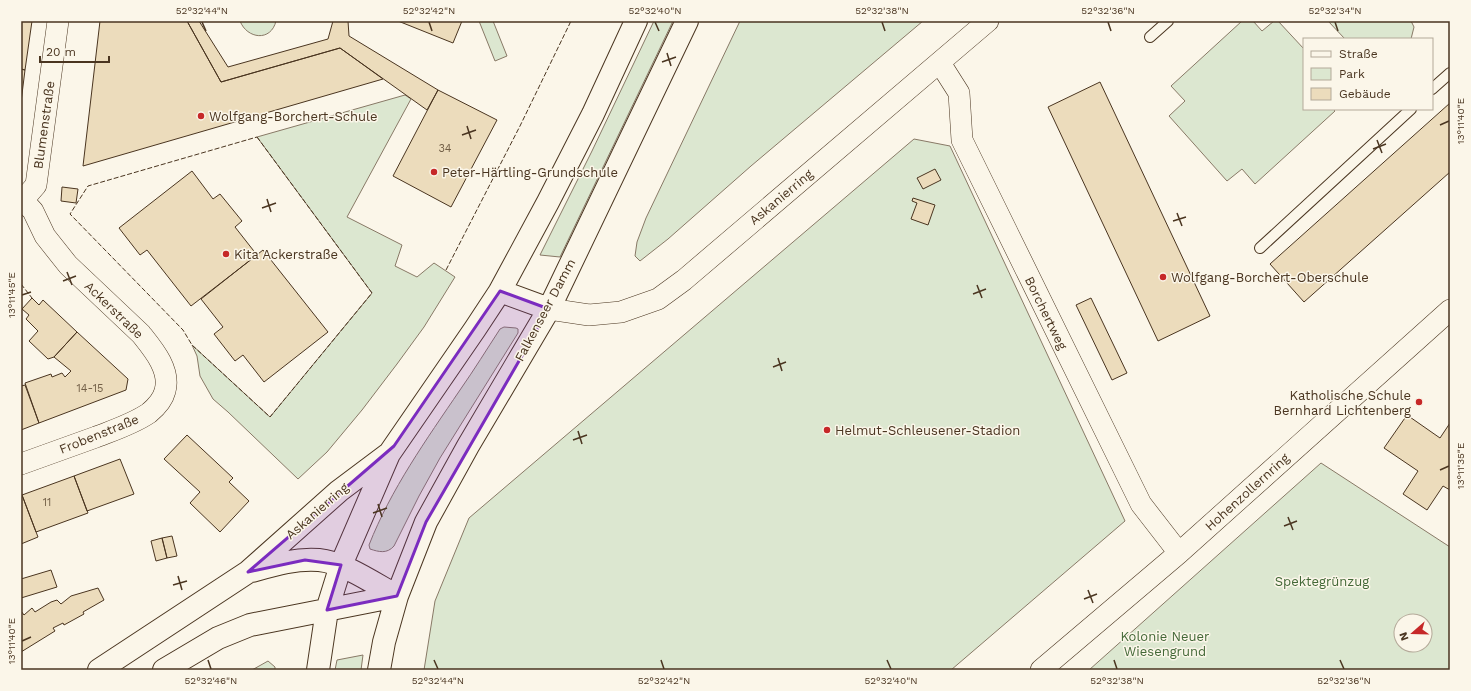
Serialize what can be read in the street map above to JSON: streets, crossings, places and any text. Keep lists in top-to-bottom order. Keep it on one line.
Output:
{"streets":{"main road":["Askanierring","Falkenseer Damm"],"street":["Blumenstraße","Ackerstraße","Borchertweg","Frobenstraße","Hohenzollernring"]},"crossings":[["Blumenstraße","Ackerstraße"],["Askanierring","Falkenseer Damm"],["Askanierring","Borchertweg"],["Ackerstraße","Frobenstraße"],["Borchertweg","Hohenzollernring"]],"parks":["Spektegrünzug","Kolonie Neuer Wiesengrund"],"places":["Wolfgang-Borchert-Schule","Peter-Härtling-Grundschule","Kita Ackerstraße","Wolfgang-Borchert-Oberschule","Katholische Schule Bernhard Lichtenberg","Helmut-Schleusener-Stadion"],"house_numbers":["34","14-15","11"],"legend":["Straße","Park","Gebäude"],"scale_bar":"20 m","north":"left","coordinates":["52°32'44\"N","52°32'42\"N","52°32'40\"N","52°32'38\"N","52°32'36\"N","52°32'34\"N","13°11'40\"E","13°11'45\"E","13°11'35\"E","52°32'46\"N"]}
